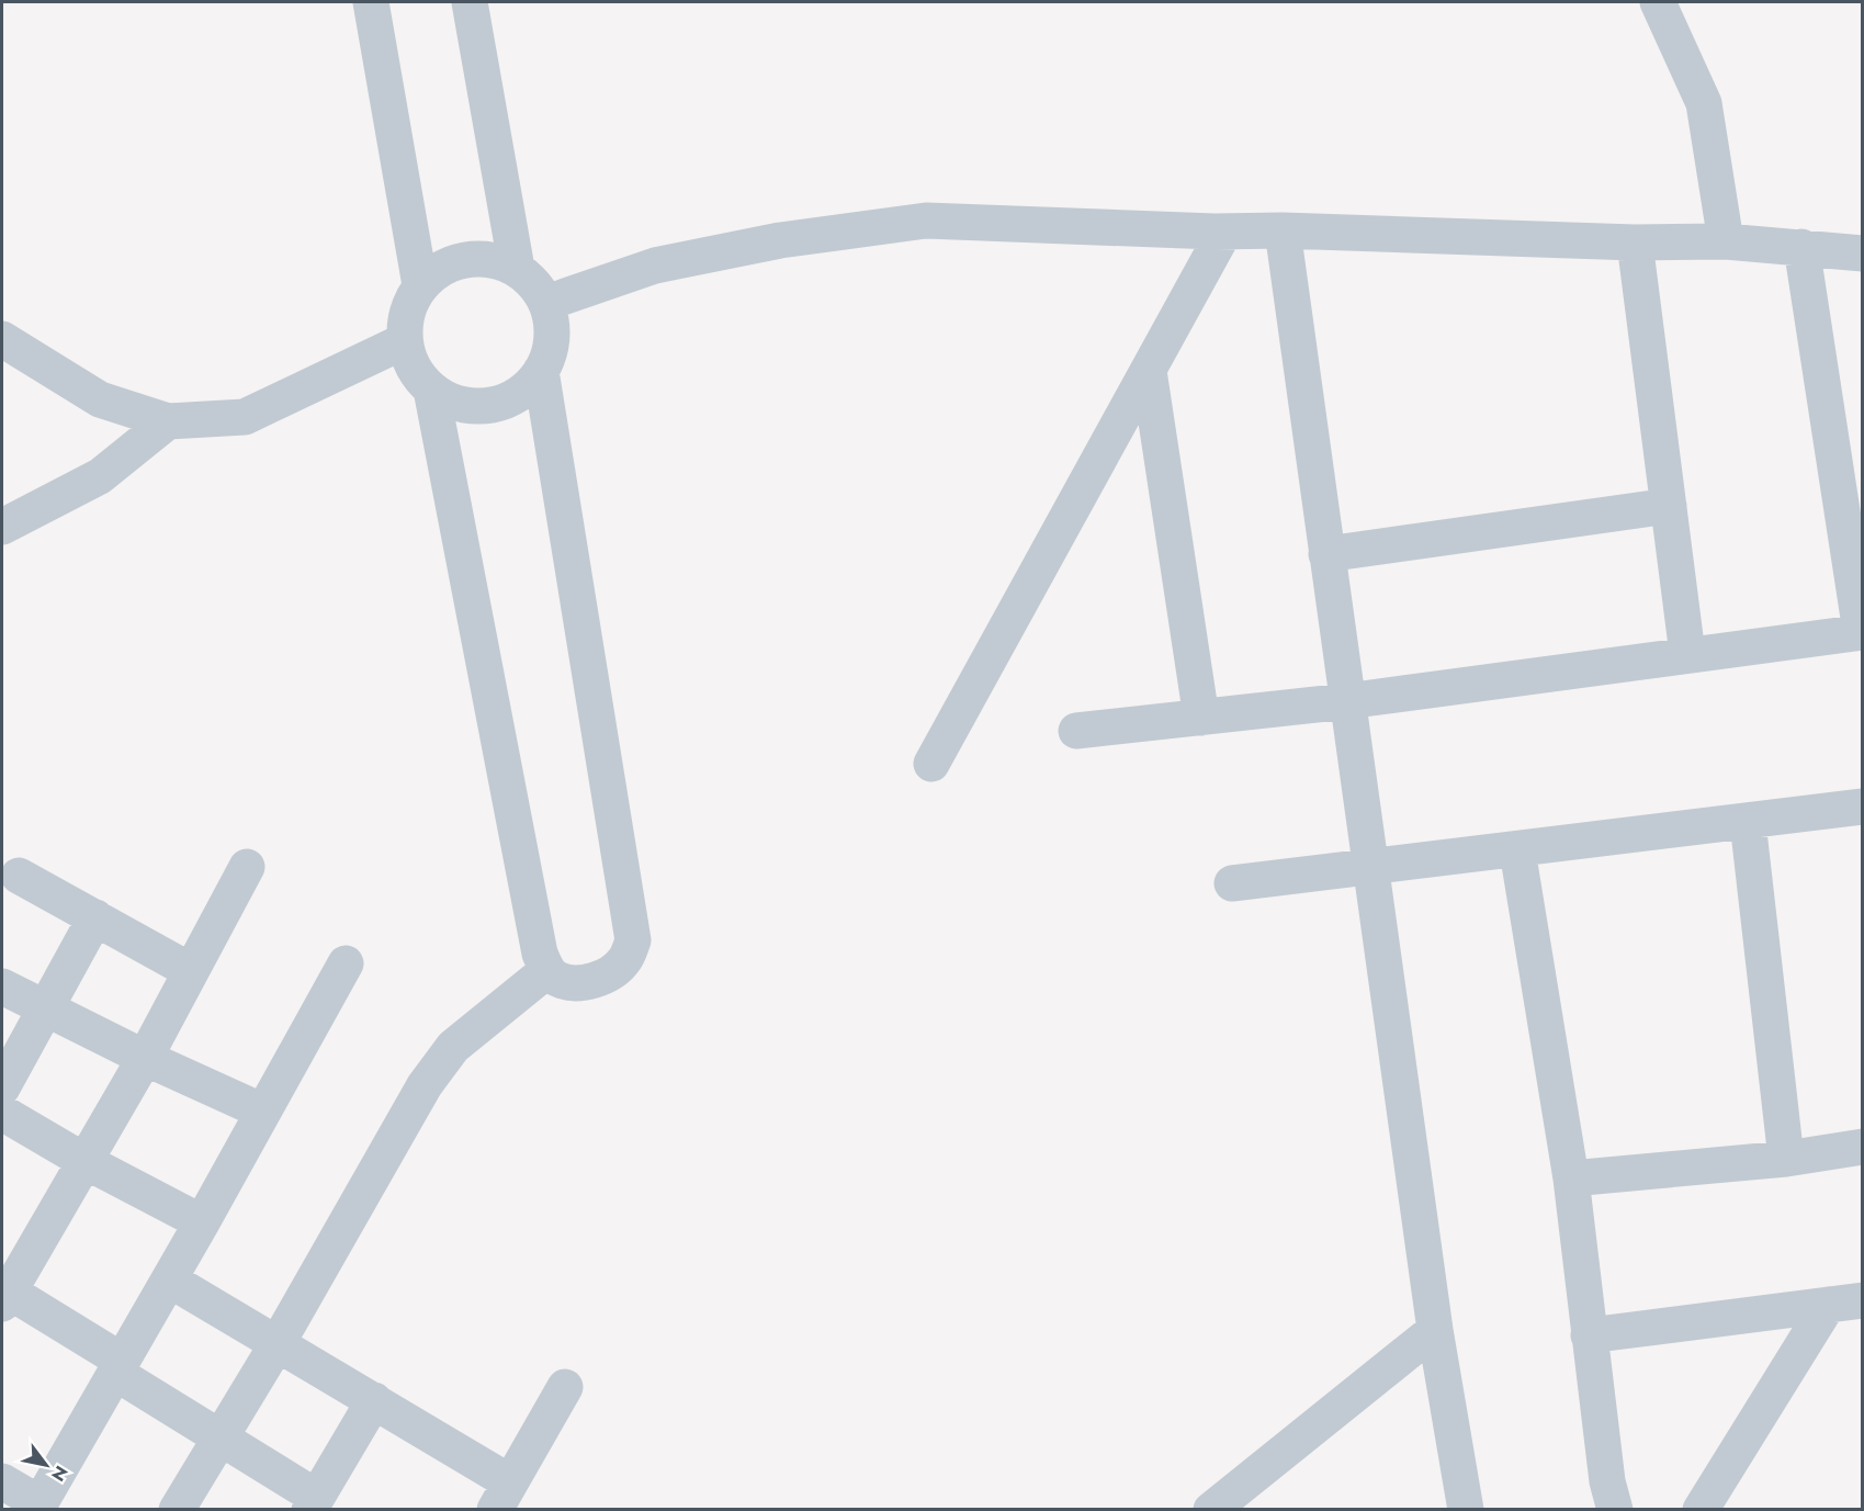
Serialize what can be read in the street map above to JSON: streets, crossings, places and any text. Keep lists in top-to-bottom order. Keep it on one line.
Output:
{"north":"bottom right"}
